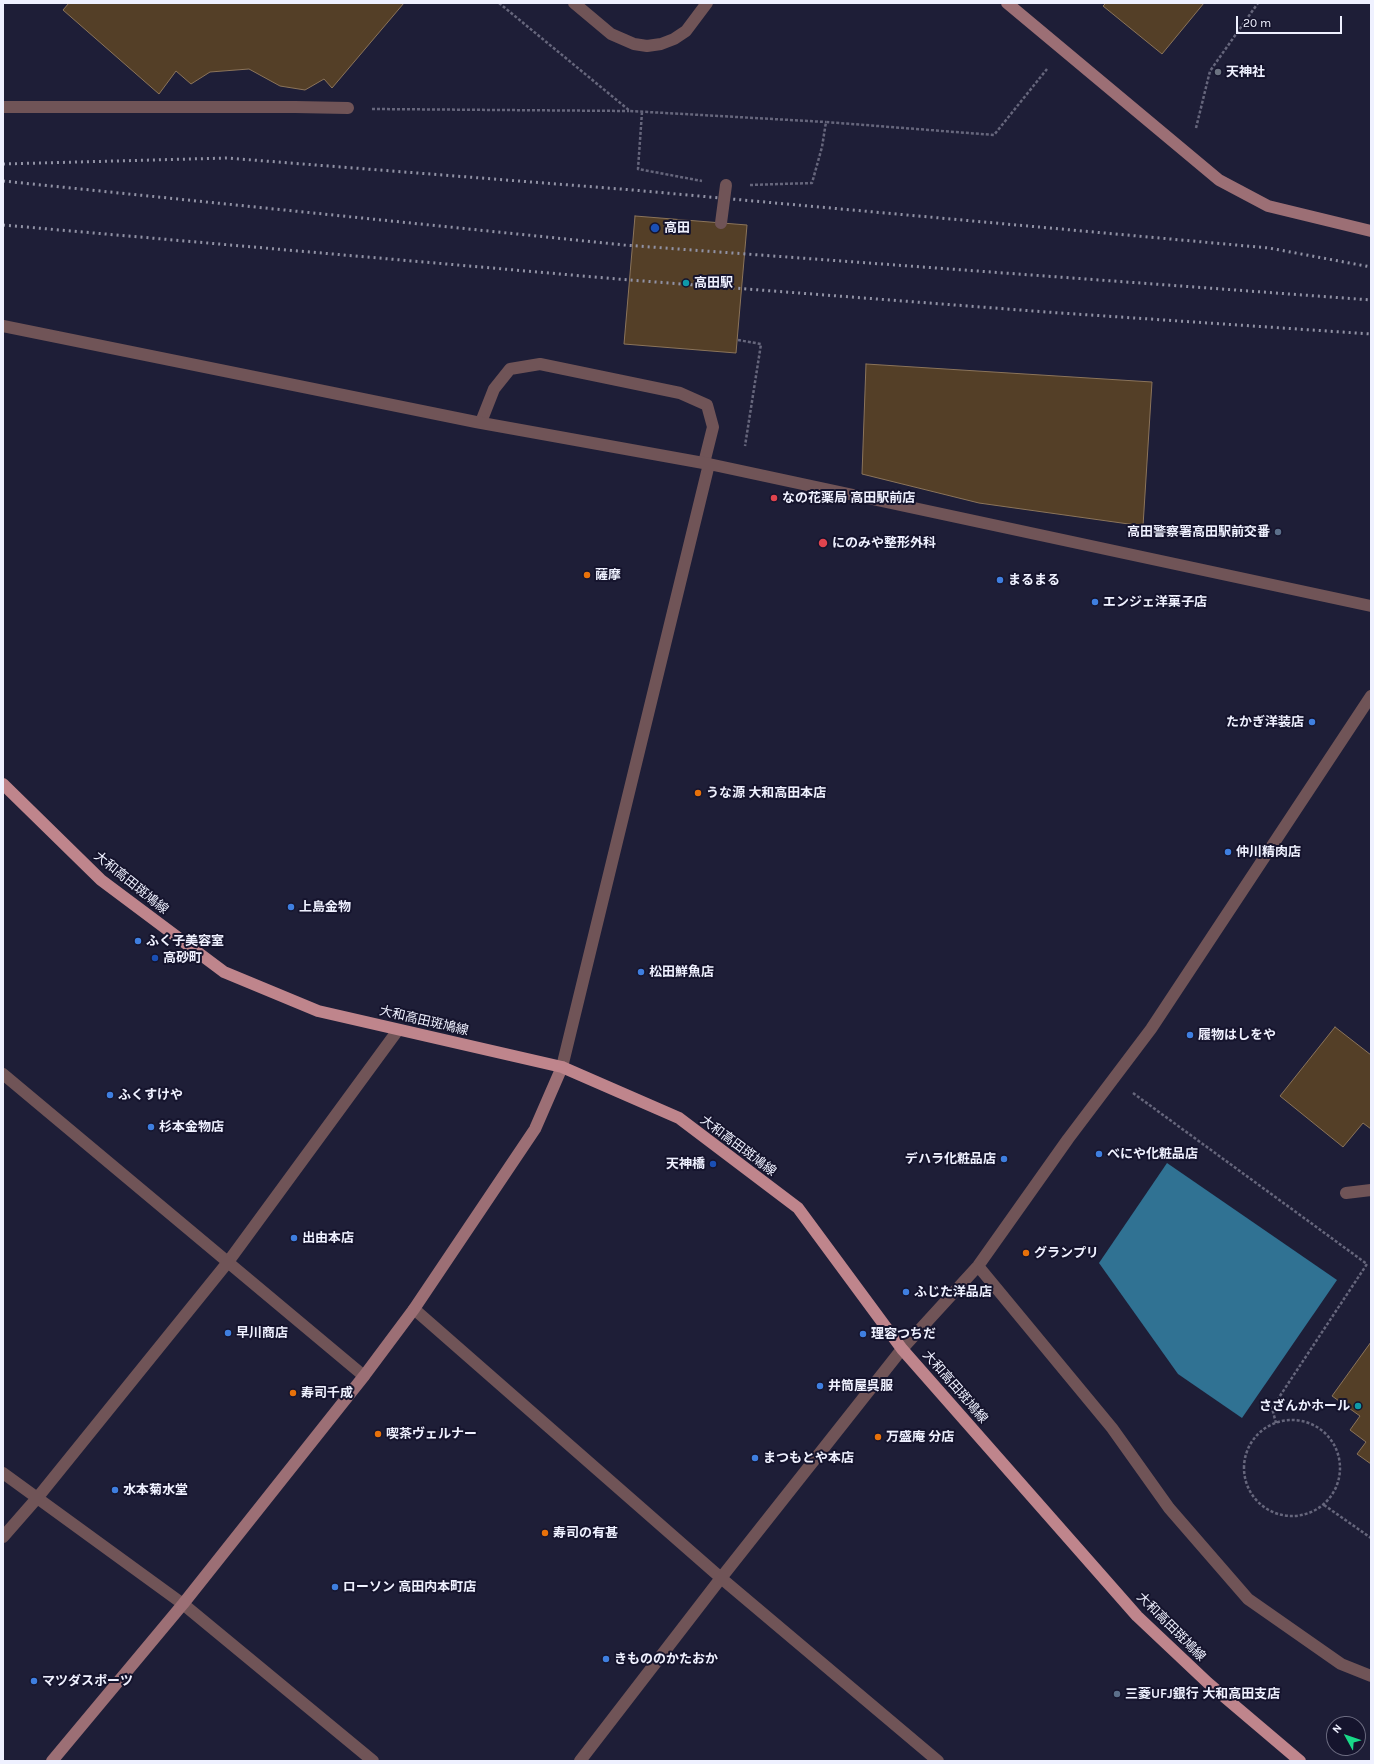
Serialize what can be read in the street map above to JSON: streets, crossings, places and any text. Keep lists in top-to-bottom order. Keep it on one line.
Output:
{"streets":{"main road":["大和高田斑鳩線"]},"places":["天神社","高田","高田駅","なの花薬局 高田駅前店","高田警察署高田駅前交番","にのみや整形外科","薩摩","まるまる","エンジェ洋菓子店","たかぎ洋装店","うな源 大和高田本店","仲川精肉店","上島金物","ふく子美容室","高砂町","松田鮮魚店","履物はしをや","ふくすけや","杉本金物店","べにや化粧品店","デハラ化粧品店","天神橋","出由本店","グランプリ","ふじた洋品店","早川商店","理容つちだ","井筒屋呉服","寿司千成","さざんかホール","喫茶ヴェルナー","万盛庵 分店","まつもとや本店","水本菊水堂","寿司の有甚","ローソン 高田内本町店","きもののかたおか","マツダスポーツ","三菱UFJ銀行 大和高田支店"],"scale_bar":"20 m","north":"top left"}
